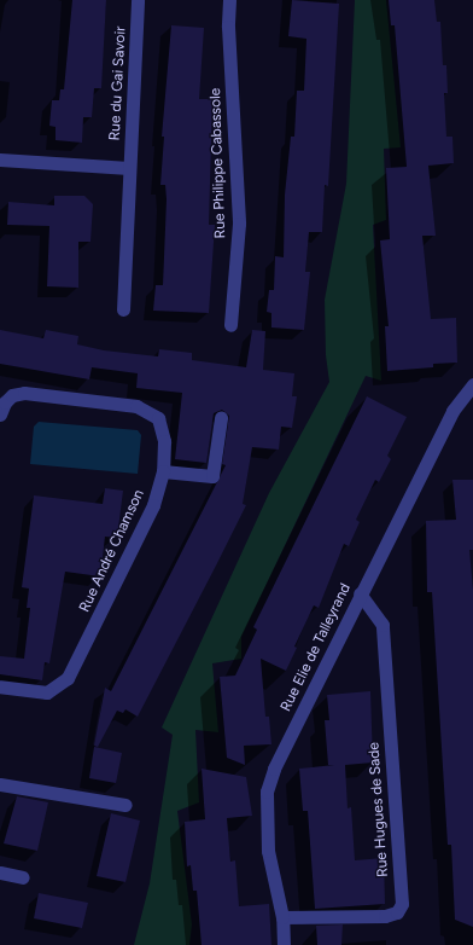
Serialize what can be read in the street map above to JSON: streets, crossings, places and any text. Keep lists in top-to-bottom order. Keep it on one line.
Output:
{"streets":{"street":["Rue du Gai Savoir","Rue Philippe Cabassole","Rue André Chamson","Rue Elie de Talleyrand","Rue Hugues de Sade"]},"crossings":[["Rue Elie de Talleyrand","Rue Hugues de Sade"]]}
